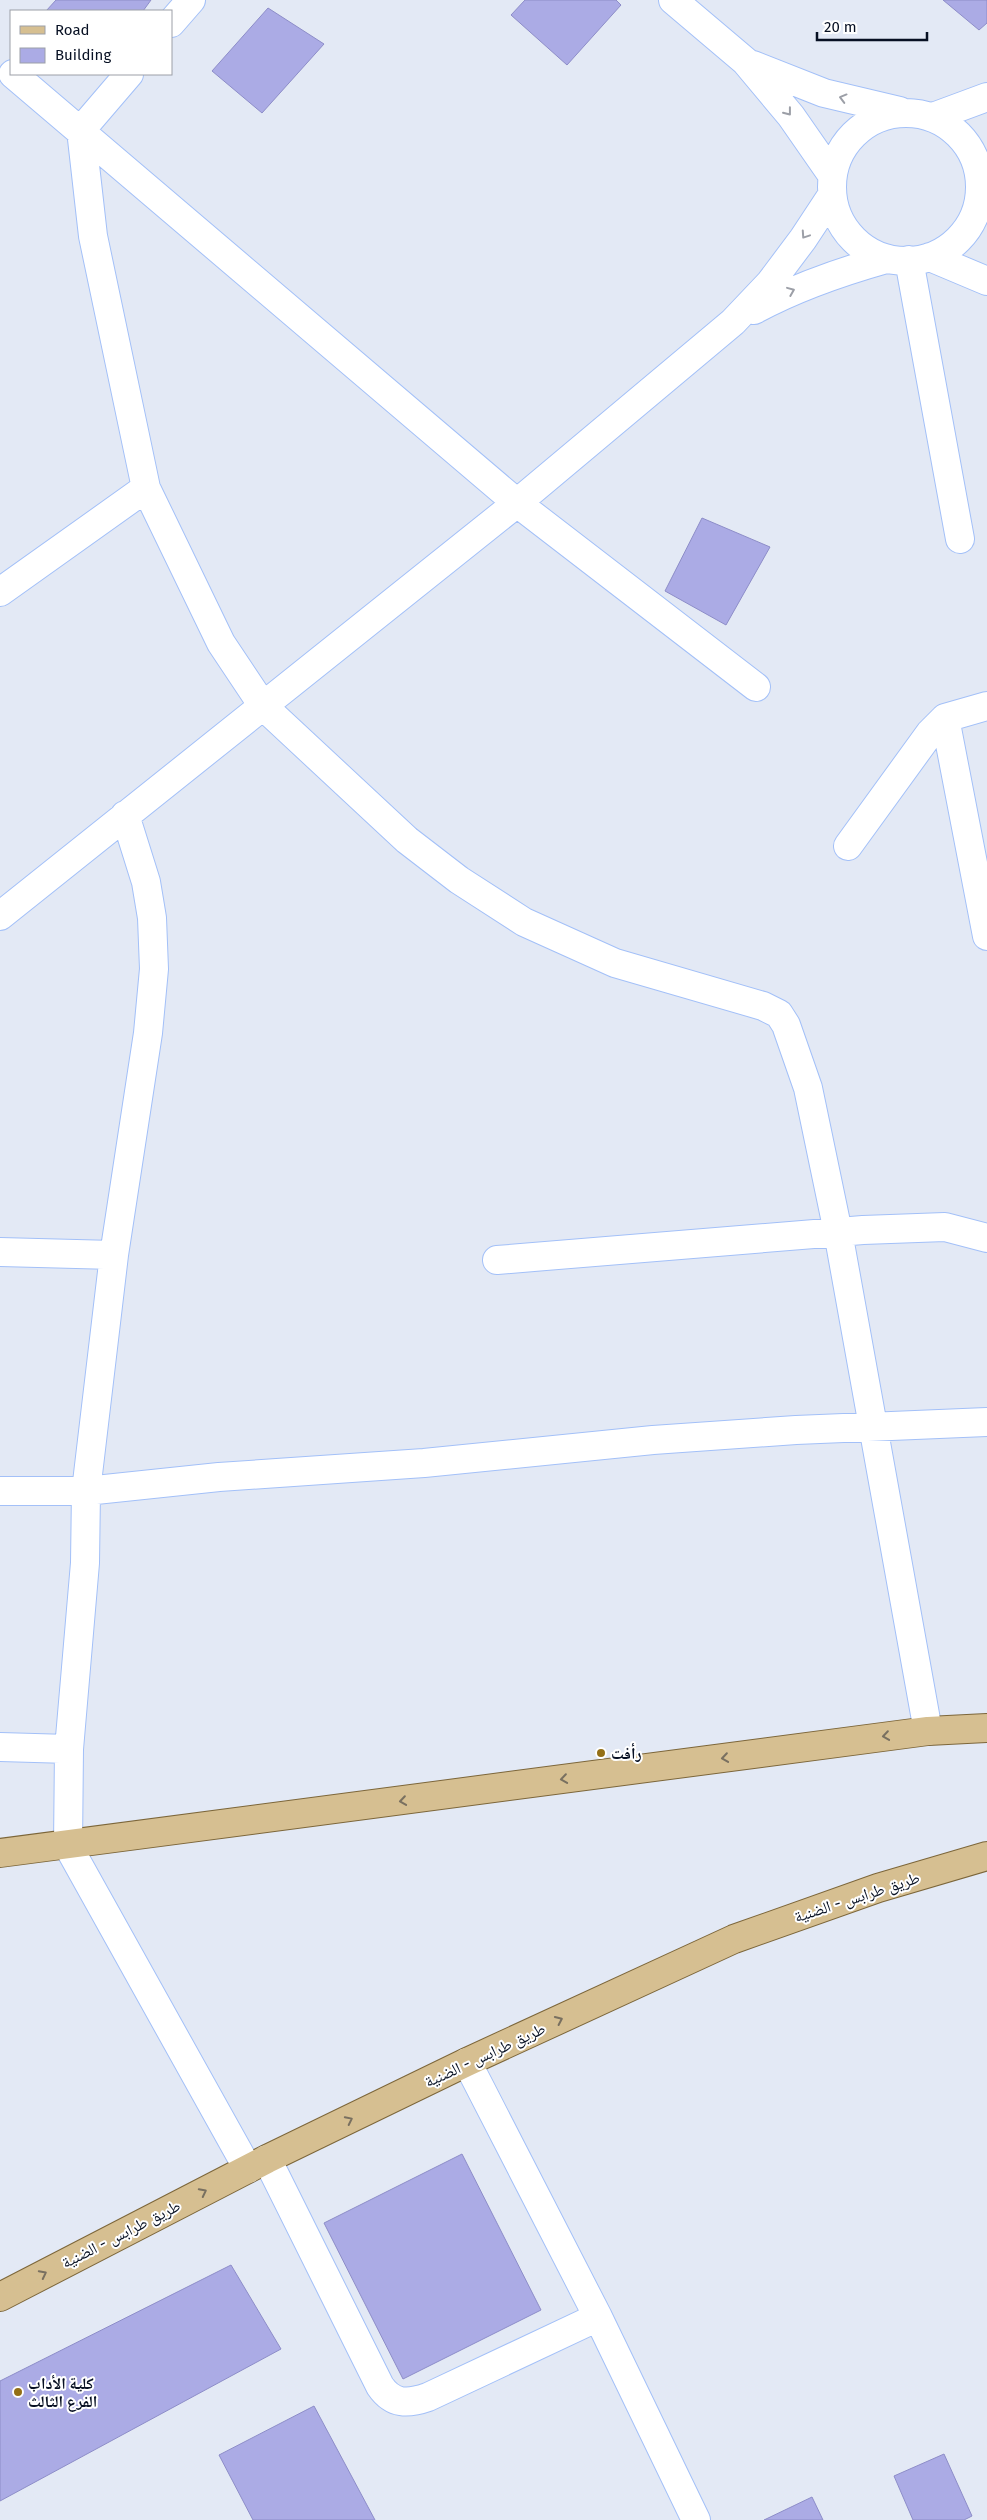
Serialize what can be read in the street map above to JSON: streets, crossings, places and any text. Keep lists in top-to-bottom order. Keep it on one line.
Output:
{"streets":{"main road":["طريق طرابس - الضنية"]},"places":["رأفت","كلية الأداب الفرع الثالث"],"legend":["Road","Building"],"scale_bar":"20 m"}
